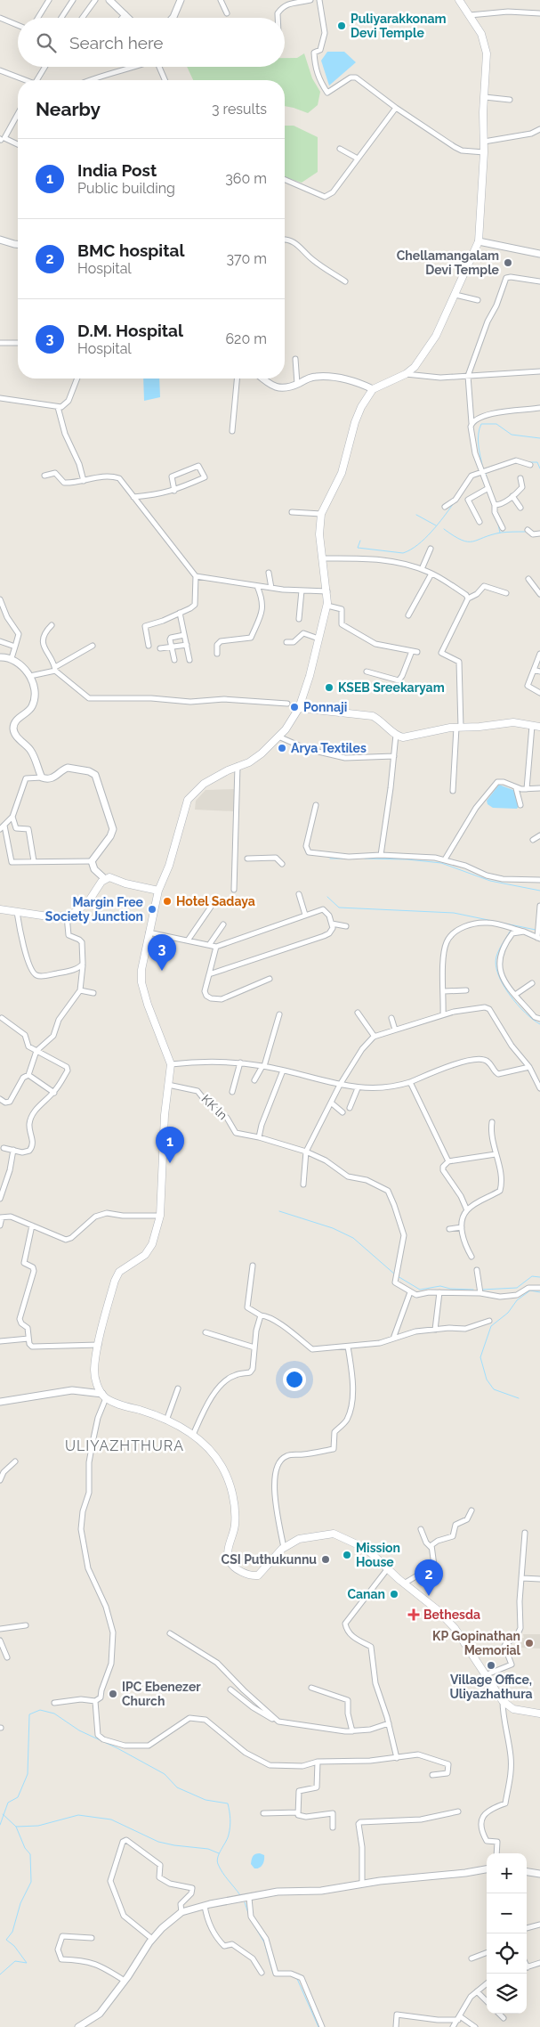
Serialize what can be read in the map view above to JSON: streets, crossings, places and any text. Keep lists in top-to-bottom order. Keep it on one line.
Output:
{"streets":{"street":["KK ln"]},"districts":["ULIYAZHTHURA"],"places":{"other":["Puliyarakkonam Devi Temple","Chellamangalam Devi Temple","KSEB Sreekaryam","Ponnaji","Arya Textiles","Hotel Sadaya","Margin Free Society Junction","Mission House","CSI Puthukunnu","Canan","KP Gopinathan Memorial","Village Office, Uliyazhathura","IPC Ebenezer Church"],"health":["Bethesda"]},"page":{"search":"Search here","heading":["Nearby","3 results"],"list":[{"mark":"1","name":"India Post","note":"Public building","value":"360 m"},{"mark":"2","name":"BMC hospital","note":"Hospital","value":"370 m"},{"mark":"3","name":"D.M. Hospital","note":"Hospital","value":"620 m"}],"pins":["3","1","2"],"map_buttons":["+","−"]}}
